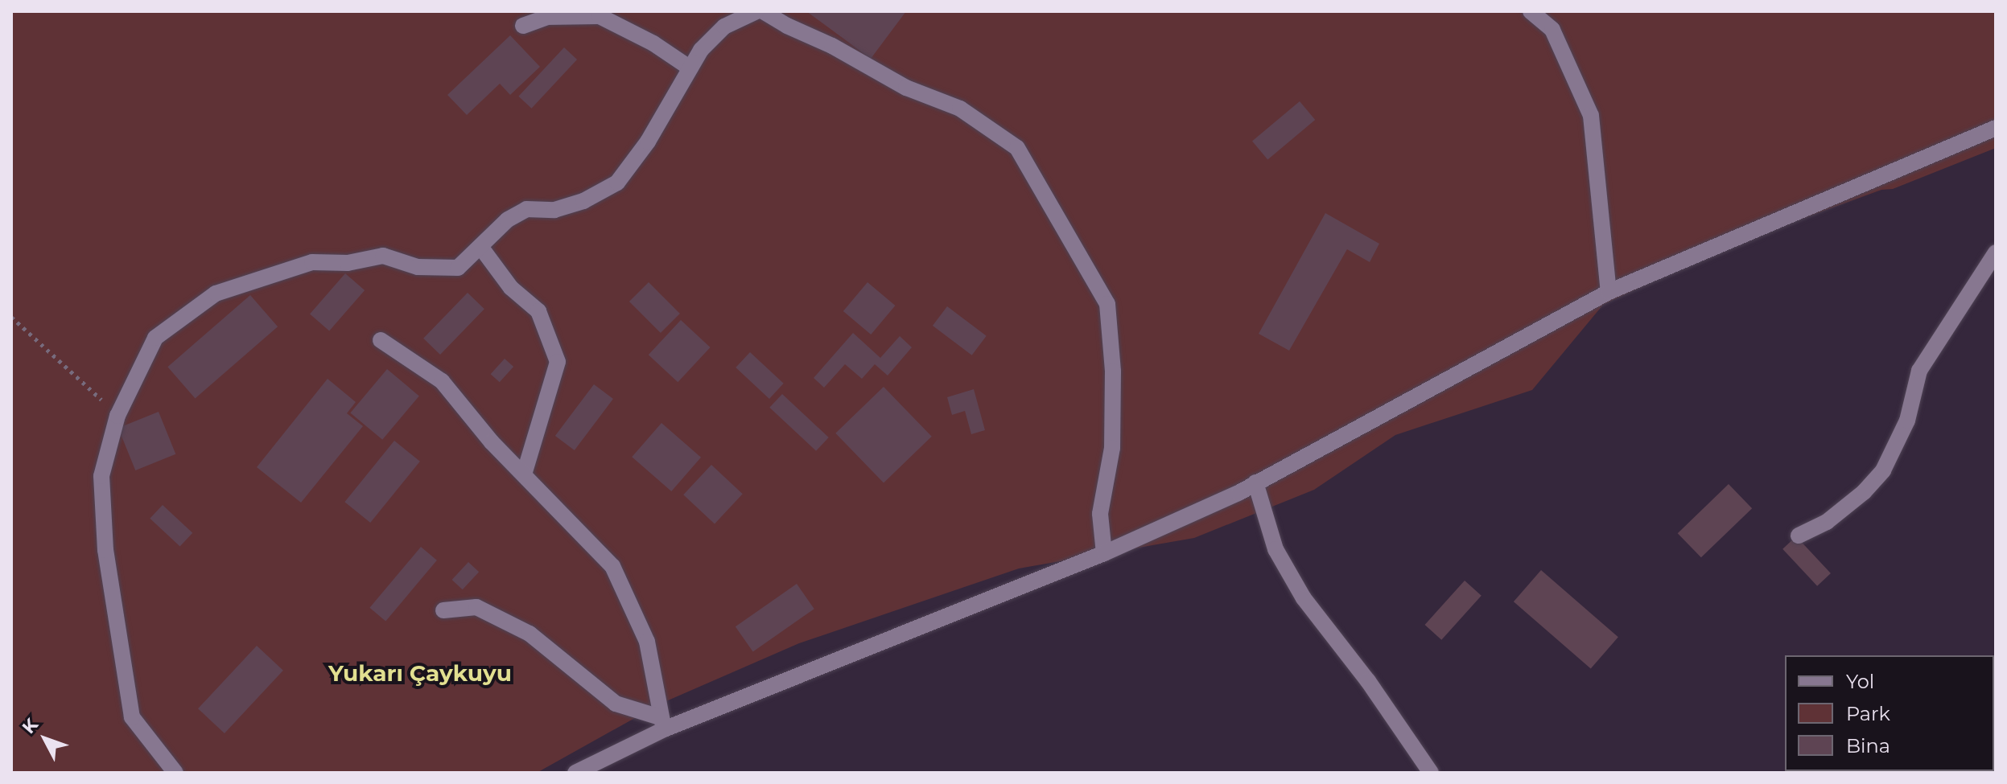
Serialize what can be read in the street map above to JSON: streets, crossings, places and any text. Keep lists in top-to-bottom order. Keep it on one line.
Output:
{"districts":["Yukarı Çaykuyu"],"legend":["Yol","Park","Bina"],"north":"top left"}
